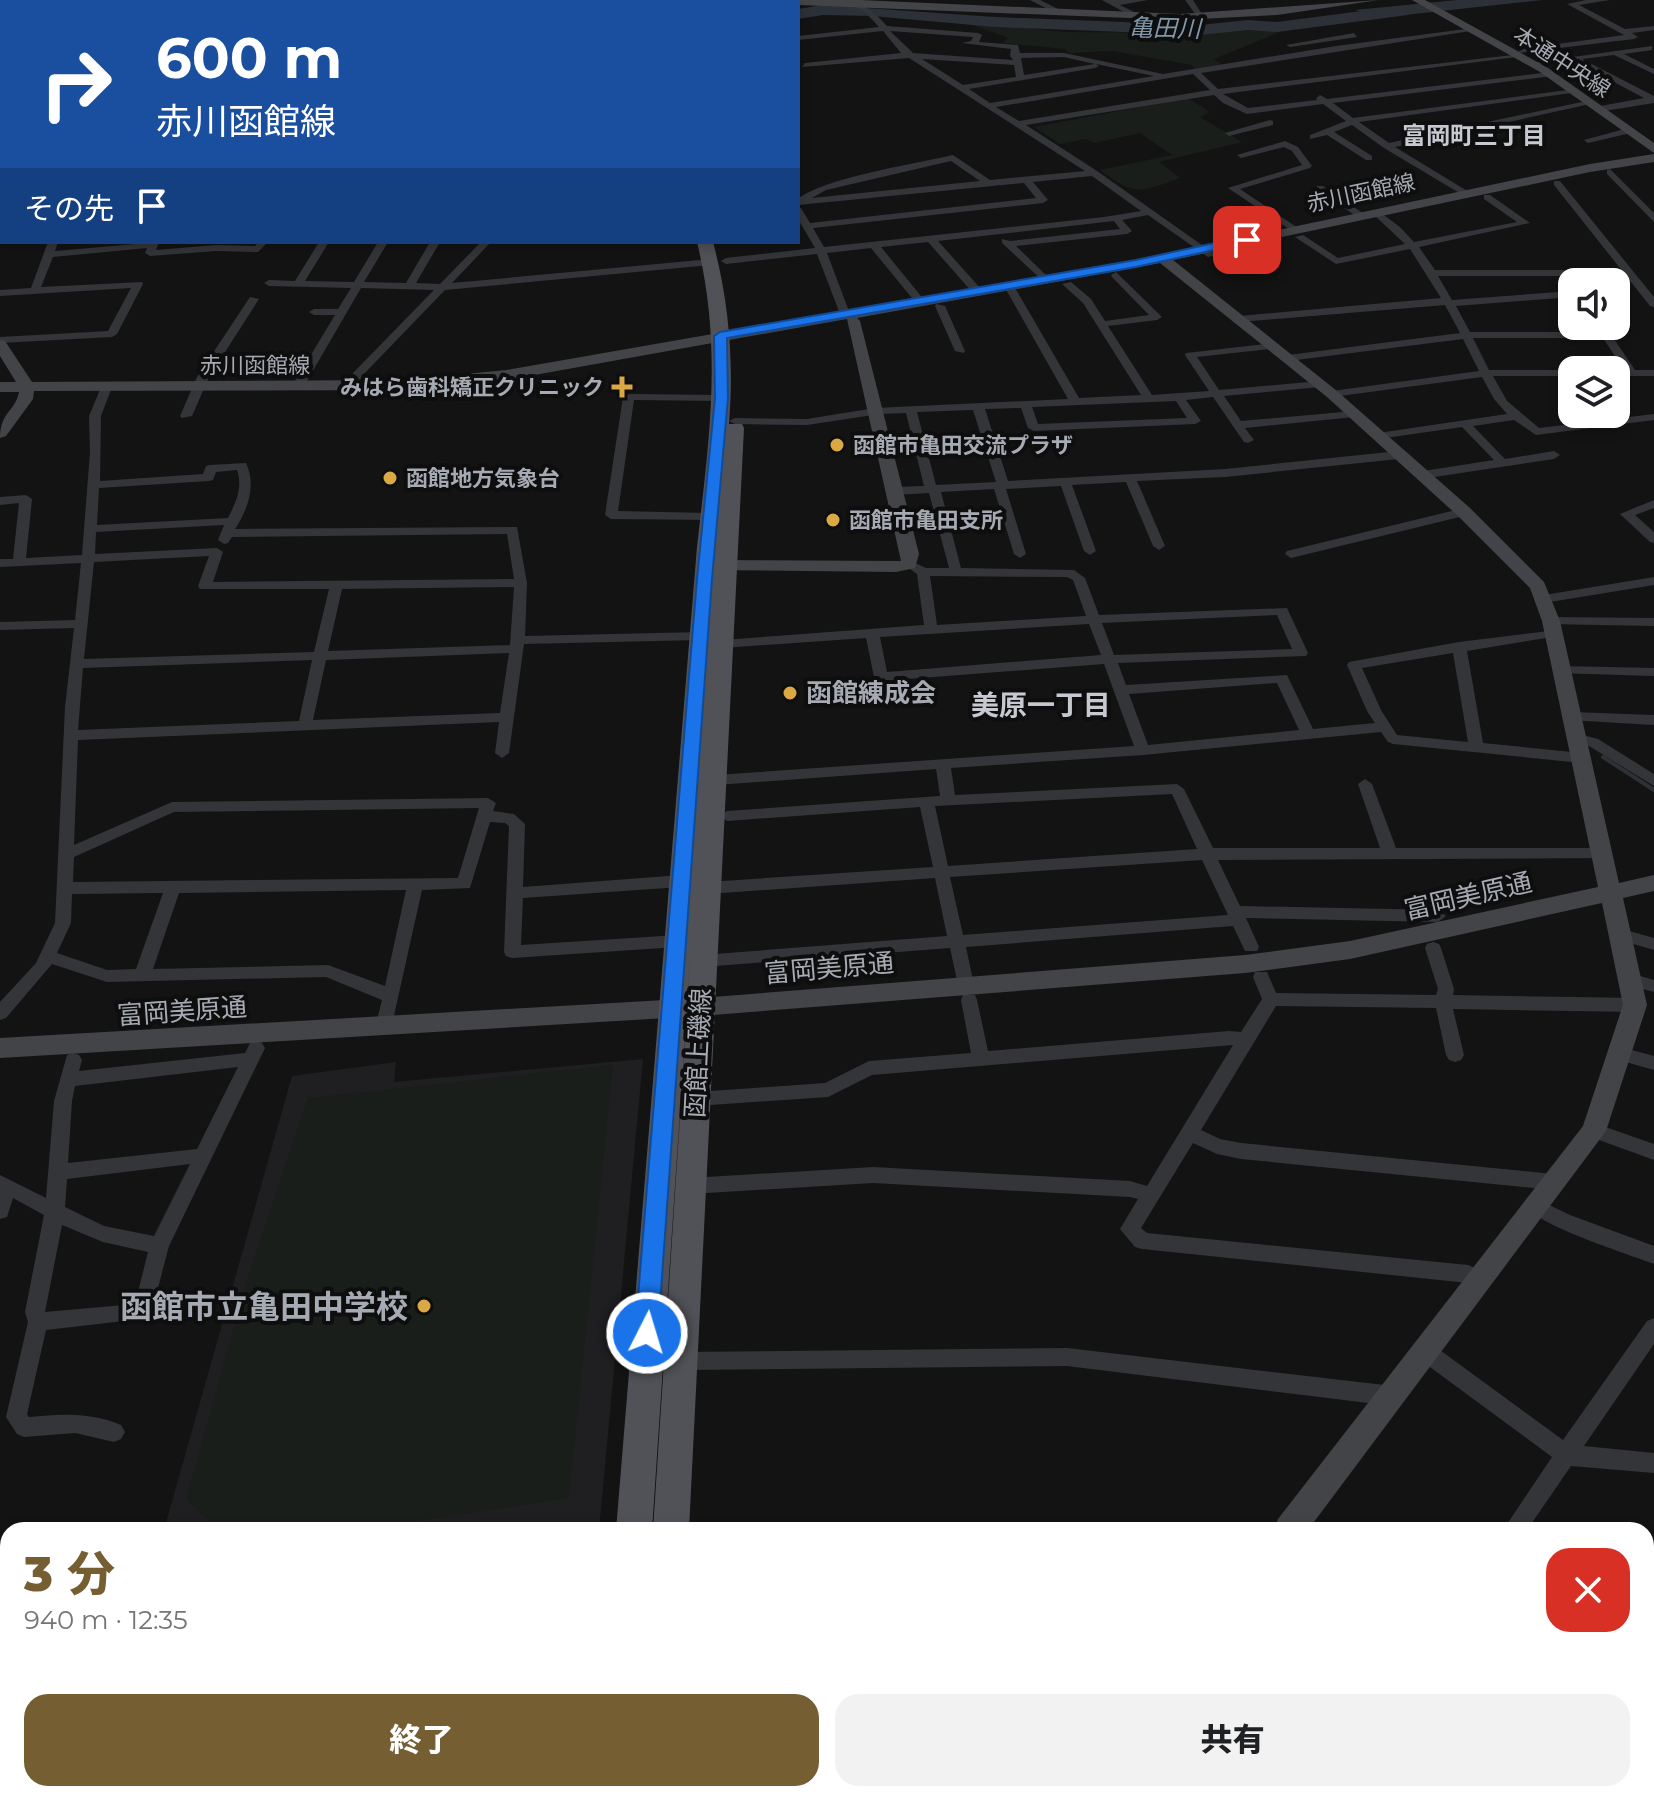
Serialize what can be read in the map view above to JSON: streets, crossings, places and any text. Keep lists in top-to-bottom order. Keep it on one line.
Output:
{"streets":{"main road":["函館上磯線"],"street":["本通中央線","赤川函館線","富岡美原通"]},"crossings":[["赤川函館線","函館上磯線"],["富岡美原通","函館上磯線"]],"districts":["富岡町三丁目","美原一丁目"],"water":["亀田川"],"places":{"health":["みはら歯科矯正クリニック"],"other":["函館市亀田交流プラザ","函館地方気象台","函館市亀田支所","函館練成会","函館市立亀田中学校"]},"page":{"turn":["600 m","赤川函館線"],"then":"その先","heading":["3 分","940 m · 12:35"],"buttons":["終了","共有"]}}
